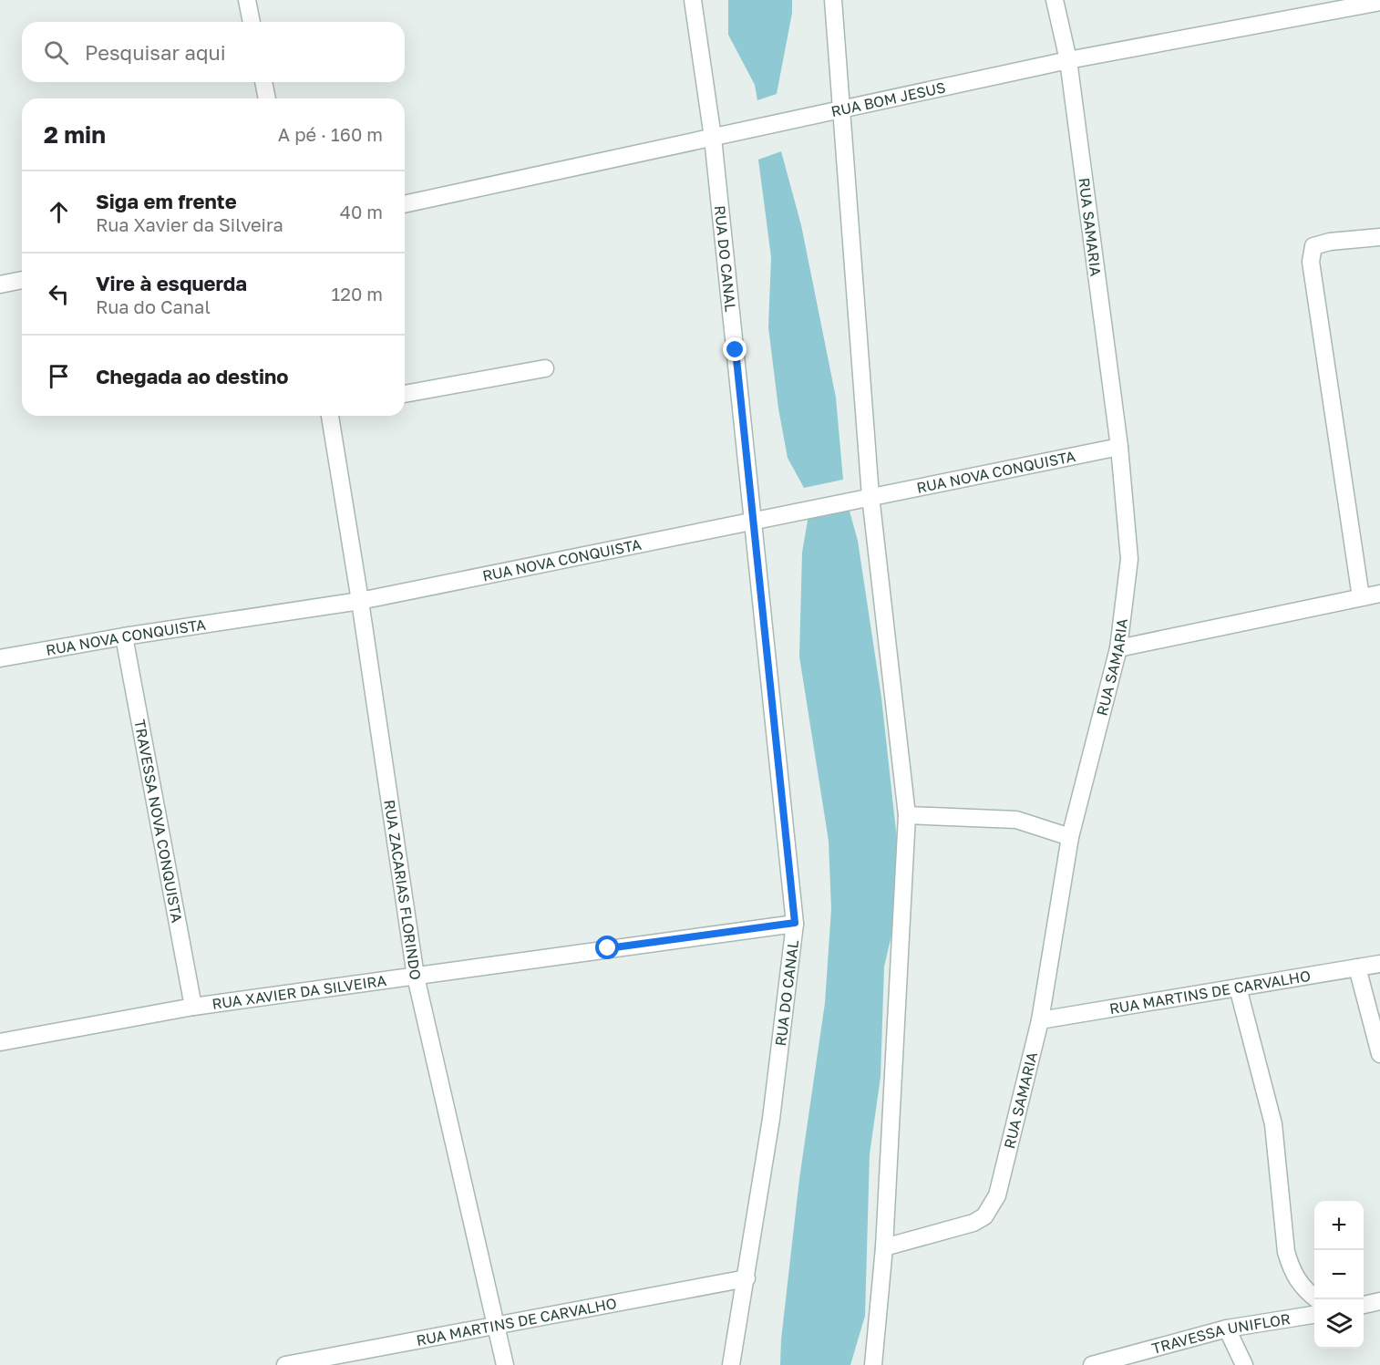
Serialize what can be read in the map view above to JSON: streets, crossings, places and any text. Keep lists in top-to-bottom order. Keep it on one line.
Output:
{"streets":{"street":["RUA BOM JESUS","RUA SAMARIA","RUA DO CANAL","RUA NOVA CONQUISTA","TRAVESSA NOVA CONQUISTA","RUA ZACARIAS FLORINDO","RUA XAVIER DA SILVEIRA","RUA MARTINS DE CARVALHO","TRAVESSA UNIFLOR"]},"crossings":[["RUA BOM JESUS","RUA SAMARIA"],["RUA BOM JESUS","RUA DO CANAL"],["RUA SAMARIA","RUA NOVA CONQUISTA"],["RUA SAMARIA","RUA MARTINS DE CARVALHO"],["RUA DO CANAL","RUA NOVA CONQUISTA"],["RUA DO CANAL","RUA XAVIER DA SILVEIRA"],["RUA DO CANAL","RUA MARTINS DE CARVALHO"],["RUA NOVA CONQUISTA","TRAVESSA NOVA CONQUISTA"],["RUA NOVA CONQUISTA","RUA ZACARIAS FLORINDO"],["TRAVESSA NOVA CONQUISTA","RUA XAVIER DA SILVEIRA"],["RUA ZACARIAS FLORINDO","RUA XAVIER DA SILVEIRA"],["RUA ZACARIAS FLORINDO","RUA MARTINS DE CARVALHO"]],"page":{"search":"Pesquisar aqui","heading":["2 min","A pé · 160 m"],"list":[["Siga em frente","Rua Xavier da Silveira","40 m"],["Vire à esquerda","Rua do Canal","120 m"],"Chegada ao destino"],"map_buttons":["+","−"]}}
